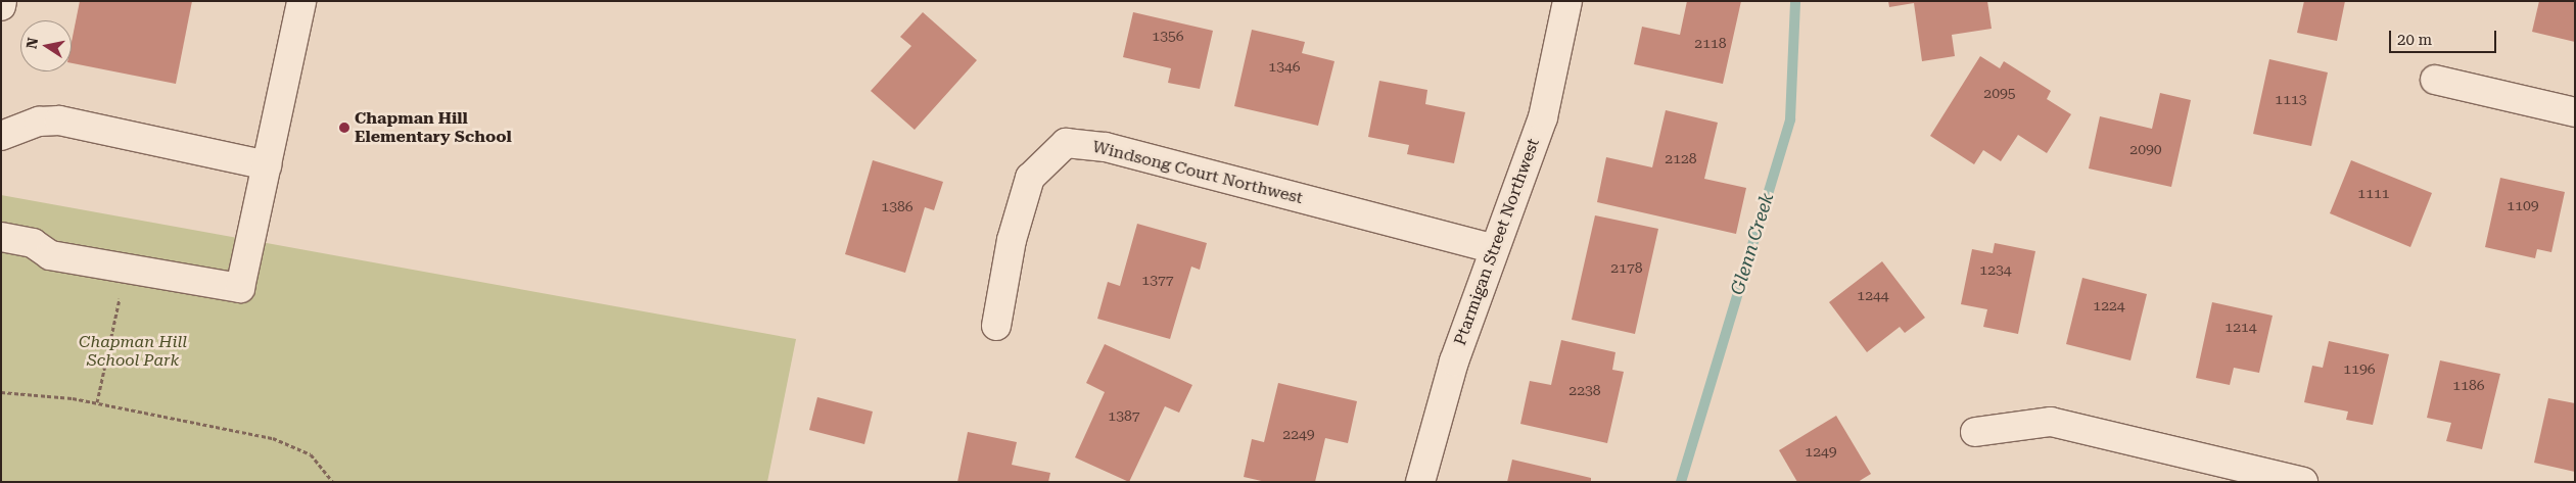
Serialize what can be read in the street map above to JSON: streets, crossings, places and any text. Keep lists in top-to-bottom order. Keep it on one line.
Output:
{"streets":{"street":["Windsong Court Northwest","Ptarmigan Street Northwest"]},"crossings":[["Windsong Court Northwest","Ptarmigan Street Northwest"]],"water":["Glenn Creek"],"parks":["Chapman Hill School Park"],"places":["Chapman Hill Elementary School"],"house_numbers":["1356","2118","1346","2095","1113","2090","2128","1111","1109","1386","2178","1234","1377","1244","1224","1214","1196","1186","2238","1387","2249","1249"],"scale_bar":"20 m","north":"left"}
